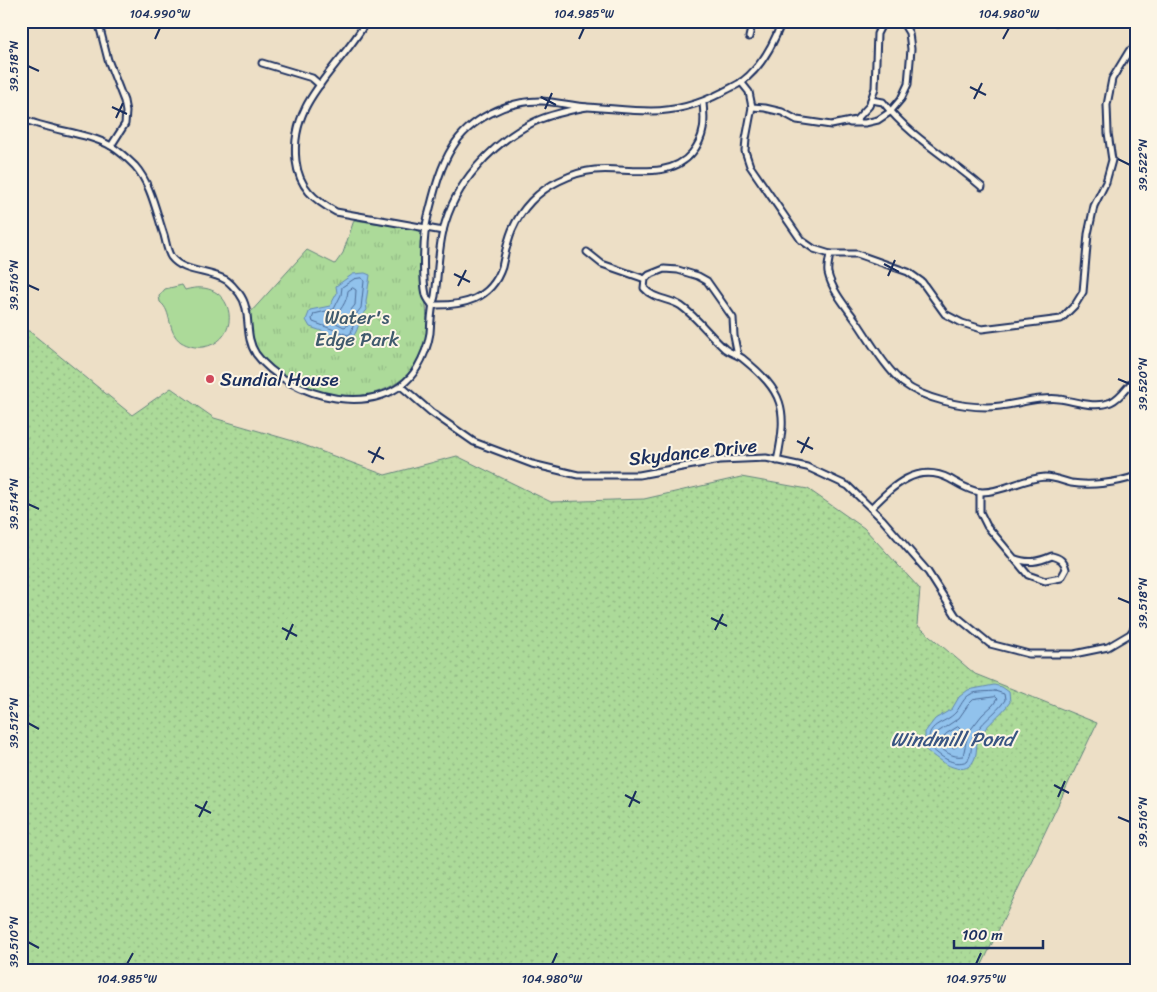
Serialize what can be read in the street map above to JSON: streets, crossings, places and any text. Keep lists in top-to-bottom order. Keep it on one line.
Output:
{"streets":{"street":["Skydance Drive"]},"water":["Windmill Pond"],"parks":["Water's Edge Park"],"places":["Sundial House"],"scale_bar":"100 m","coordinates":["104.990°W","104.985°W","104.980°W","39.518°N","39.522°N","39.516°N","39.520°N","39.514°N","39.512°N","39.510°N","104.975°W"]}
